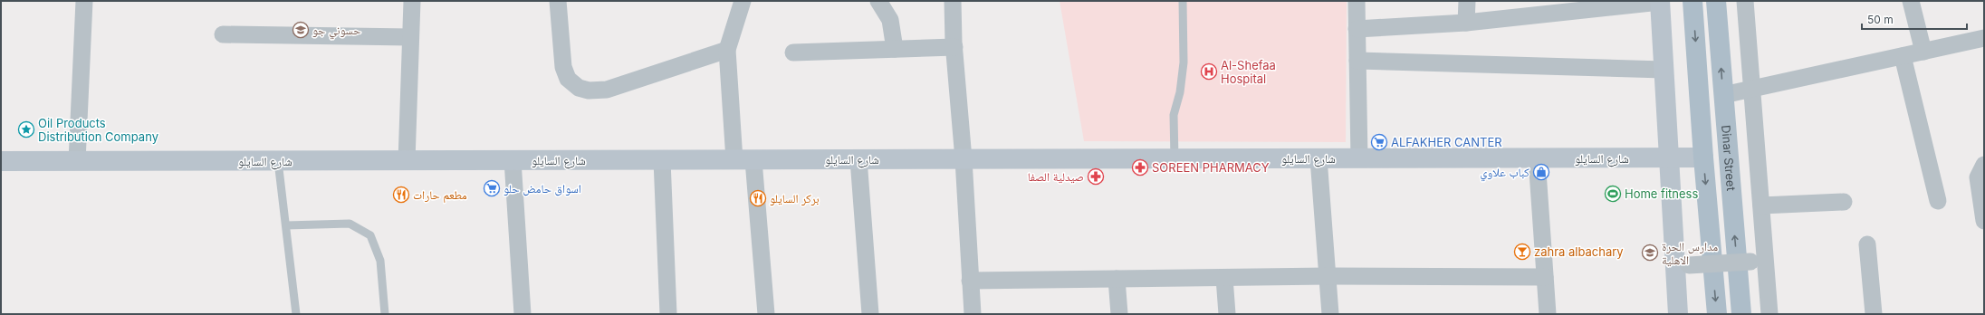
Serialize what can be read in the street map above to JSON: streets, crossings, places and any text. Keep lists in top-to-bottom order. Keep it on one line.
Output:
{"streets":{"main road":["Dinar Street"],"street":["شارع السايلو"]},"crossings":[["Dinar Street","شارع السايلو"]],"places":{"school or university":["حسوني جو","مدارس الحرة الاهلية"],"hospital":["Al-Shefaa Hospital"],"place":["Oil Products Distribution Company"],"supermarket":["ALFAKHER CANTER","اسواق حامض حلو"],"pharmacy":["SOREEN PHARMACY","صيدلية الصفا"],"shop":["كباب علاوي"],"sports":["Home fitness"],"restaurant":["مطعم حارات","بركر السايلو"],"bar":["zahra albachary"]},"scale_bar":"50 m"}
